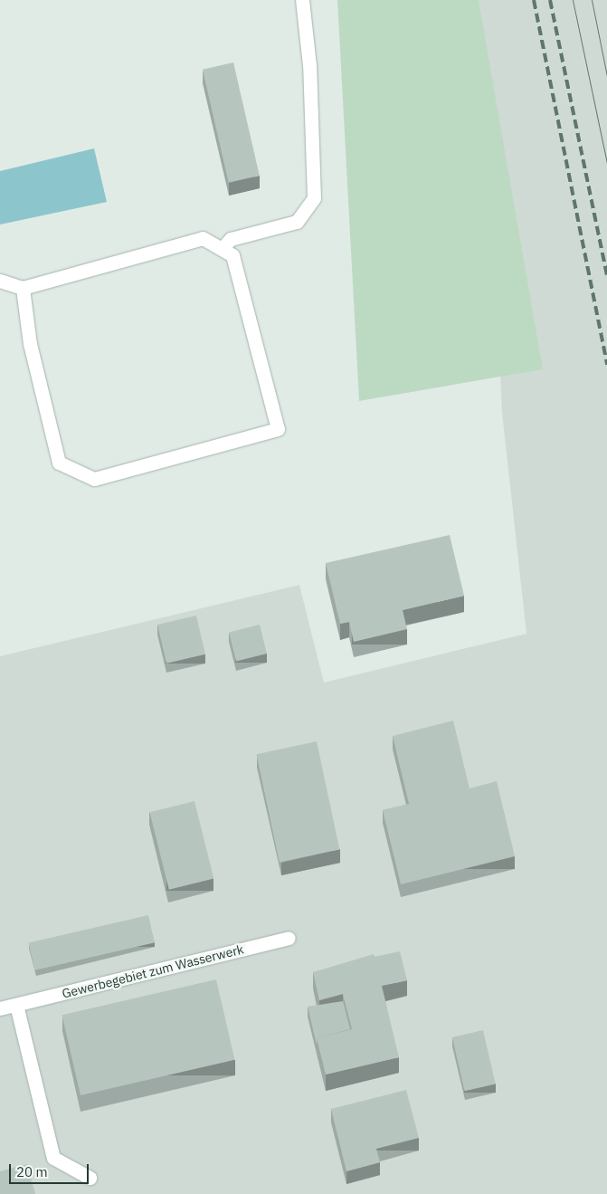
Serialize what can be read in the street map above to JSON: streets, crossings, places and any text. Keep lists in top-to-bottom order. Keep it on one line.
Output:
{"streets":{"street":["Gewerbegebiet zum Wasserwerk"]},"scale_bar":"20 m"}
